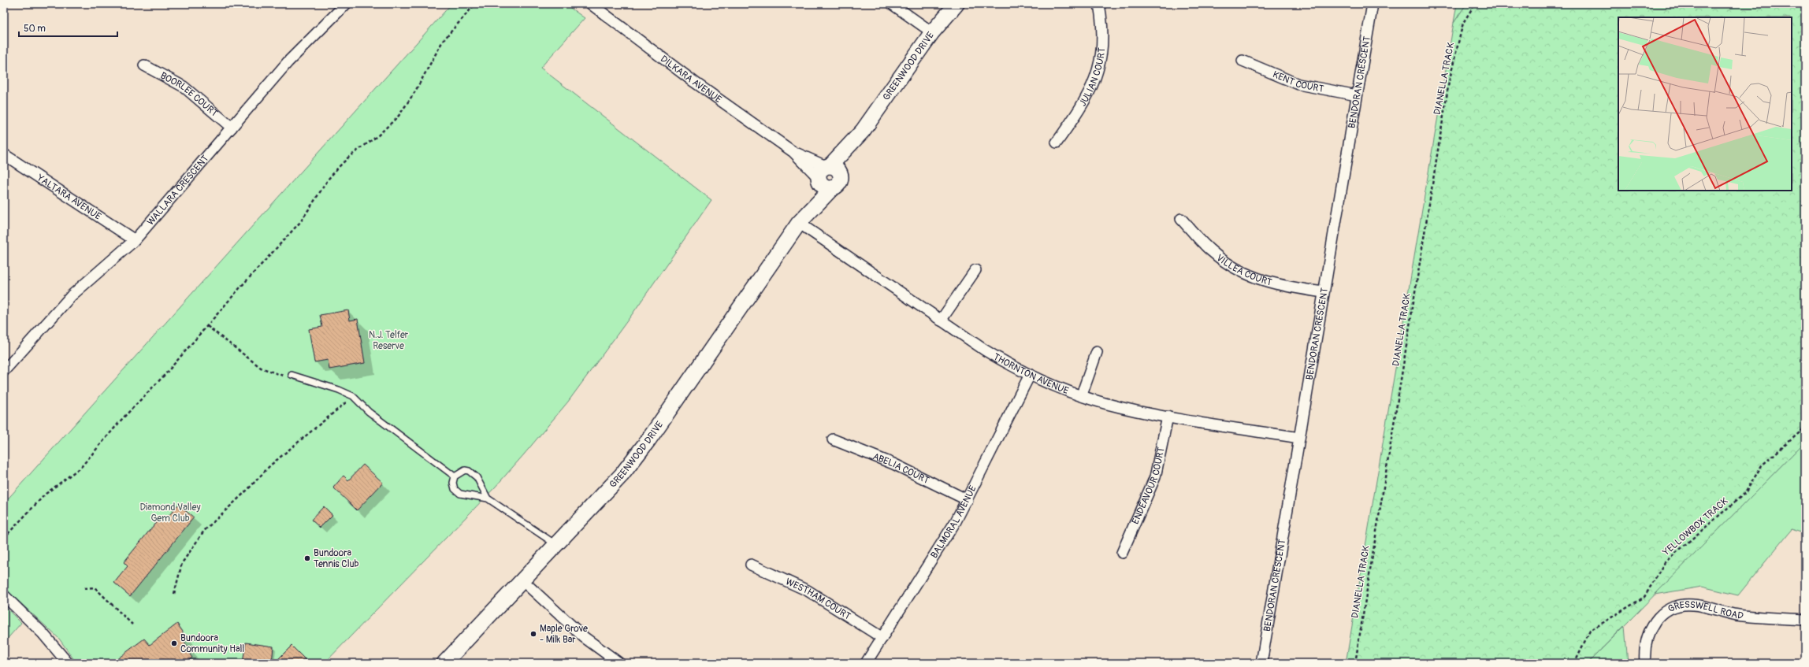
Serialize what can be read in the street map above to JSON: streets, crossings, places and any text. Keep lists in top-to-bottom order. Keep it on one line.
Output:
{"streets":{"street":["GREENWOOD DRIVE","JULIAN COURT","DILKARA AVENUE","KENT COURT","BENDORAN CRESCENT","BOORLEE COURT","WALLARA CRESCENT","YALTARA AVENUE","VILLEA COURT","THORNTON AVENUE","ABELIA COURT","ENDEAVOUR COURT","BALMORAL AVENUE","WESTHAM COURT","GRESSWELL ROAD"],"path":["DIANELLA TRACK","YELLOWBOX TRACK"]},"crossings":[["GREENWOOD DRIVE","DILKARA AVENUE"],["GREENWOOD DRIVE","THORNTON AVENUE"],["KENT COURT","BENDORAN CRESCENT"],["BENDORAN CRESCENT","VILLEA COURT"],["BENDORAN CRESCENT","THORNTON AVENUE"],["BOORLEE COURT","WALLARA CRESCENT"],["WALLARA CRESCENT","YALTARA AVENUE"],["THORNTON AVENUE","ENDEAVOUR COURT"],["THORNTON AVENUE","BALMORAL AVENUE"],["ABELIA COURT","BALMORAL AVENUE"],["BALMORAL AVENUE","WESTHAM COURT"]],"parks":["N.J. Telfer Reserve","Diamond Valley Gem Club"],"places":["Bundoora Tennis Club","Maple Grove - Milk Bar","Bundoora Community Hall"],"scale_bar":"50 m"}
